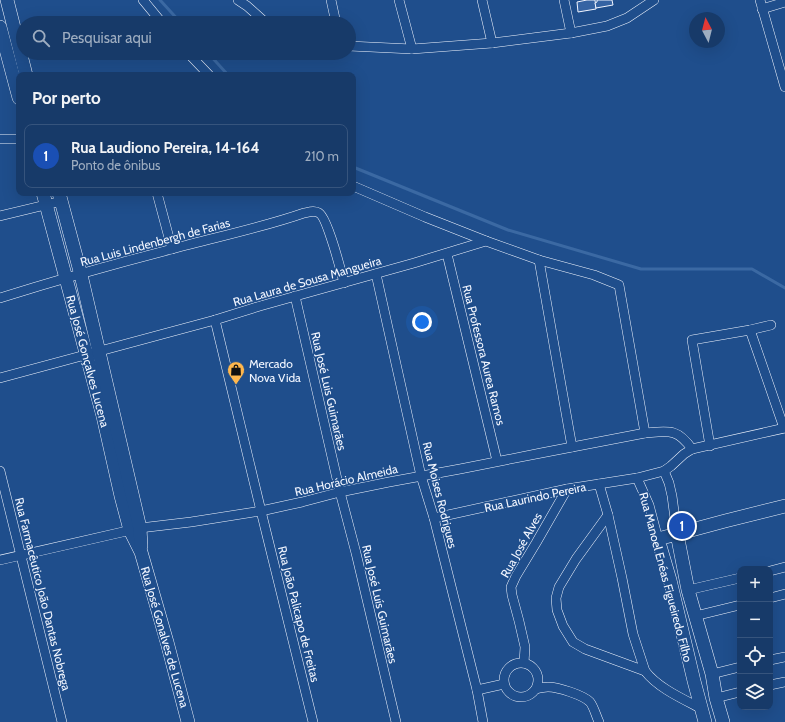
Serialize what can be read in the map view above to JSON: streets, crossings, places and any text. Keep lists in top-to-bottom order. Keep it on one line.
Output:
{"streets":{"street":["Rua Luis Lindenbergh de Farias","Rua Laura de Sousa Mangueira","Rua Professora Aurea Ramos","Rua José Gonçalves Lucena","Rua José Luis Guimarães","Rua Horácio Almeida","Rua Moises Rodrigues","Rua Laurindo Pereira","Rua José Alves","Rua Manoel Enéas Figueiredo Filho","Rua Farmacêutico João Dantas Nobrega","Rua José Luís Guimarães","Rua João Palicapo de Freitas","Rua José Gonalves de Lucena"]},"crossings":[["Rua Luis Lindenbergh de Farias","Rua Laura de Sousa Mangueira"],["Rua Luis Lindenbergh de Farias","Rua José Gonçalves Lucena"],["Rua Laura de Sousa Mangueira","Rua Professora Aurea Ramos"],["Rua Laura de Sousa Mangueira","Rua José Gonçalves Lucena"],["Rua Laura de Sousa Mangueira","Rua José Luis Guimarães"],["Rua Laura de Sousa Mangueira","Rua Moises Rodrigues"],["Rua Laura de Sousa Mangueira","Rua João Palicapo de Freitas"],["Rua Professora Aurea Ramos","Rua Horácio Almeida"],["Rua José Gonçalves Lucena","Rua Horácio Almeida"],["Rua José Gonçalves Lucena","Rua José Gonalves de Lucena"],["Rua José Luis Guimarães","Rua Horácio Almeida"],["Rua José Luis Guimarães","Rua José Luís Guimarães"],["Rua Horácio Almeida","Rua Moises Rodrigues"],["Rua Horácio Almeida","Rua Farmacêutico João Dantas Nobrega"],["Rua Horácio Almeida","Rua José Luís Guimarães"],["Rua Horácio Almeida","Rua João Palicapo de Freitas"],["Rua Horácio Almeida","Rua José Gonalves de Lucena"],["Rua Moises Rodrigues","Rua Laurindo Pereira"],["Rua Laurindo Pereira","Rua José Alves"],["Rua Laurindo Pereira","Rua Manoel Enéas Figueiredo Filho"]],"places":{"shop":["Mercado Nova Vida"]},"north":"top","page":{"search":"Pesquisar aqui","heading":"Por perto","list":[{"mark":"1","name":"Rua Laudiono Pereira, 14-164","note":"Ponto de ônibus","value":"210 m"}],"pins":"1","map_buttons":["+","−"]}}
